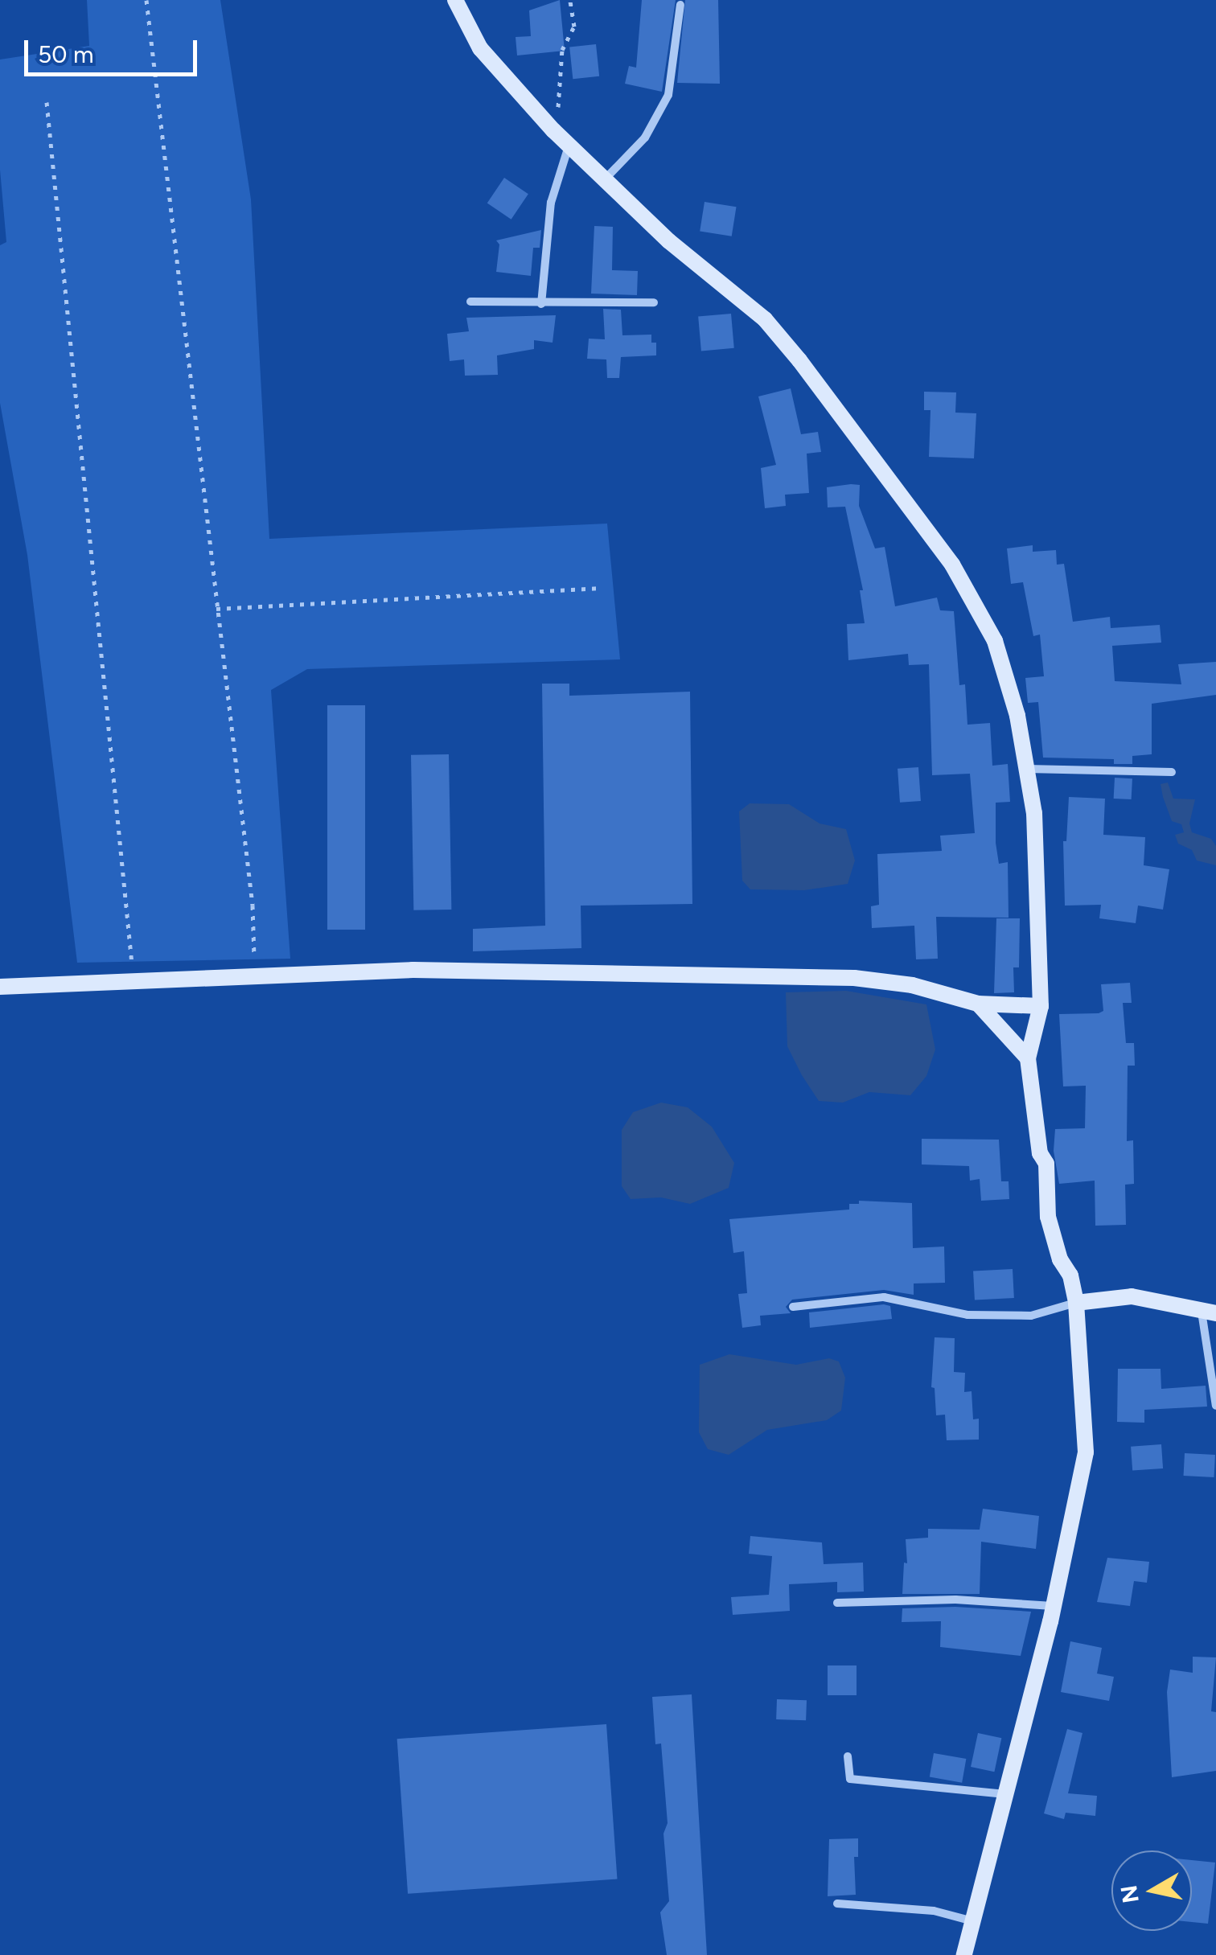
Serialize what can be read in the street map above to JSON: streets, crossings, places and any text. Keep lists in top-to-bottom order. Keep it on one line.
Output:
{"scale_bar":"50 m","north":"left"}
